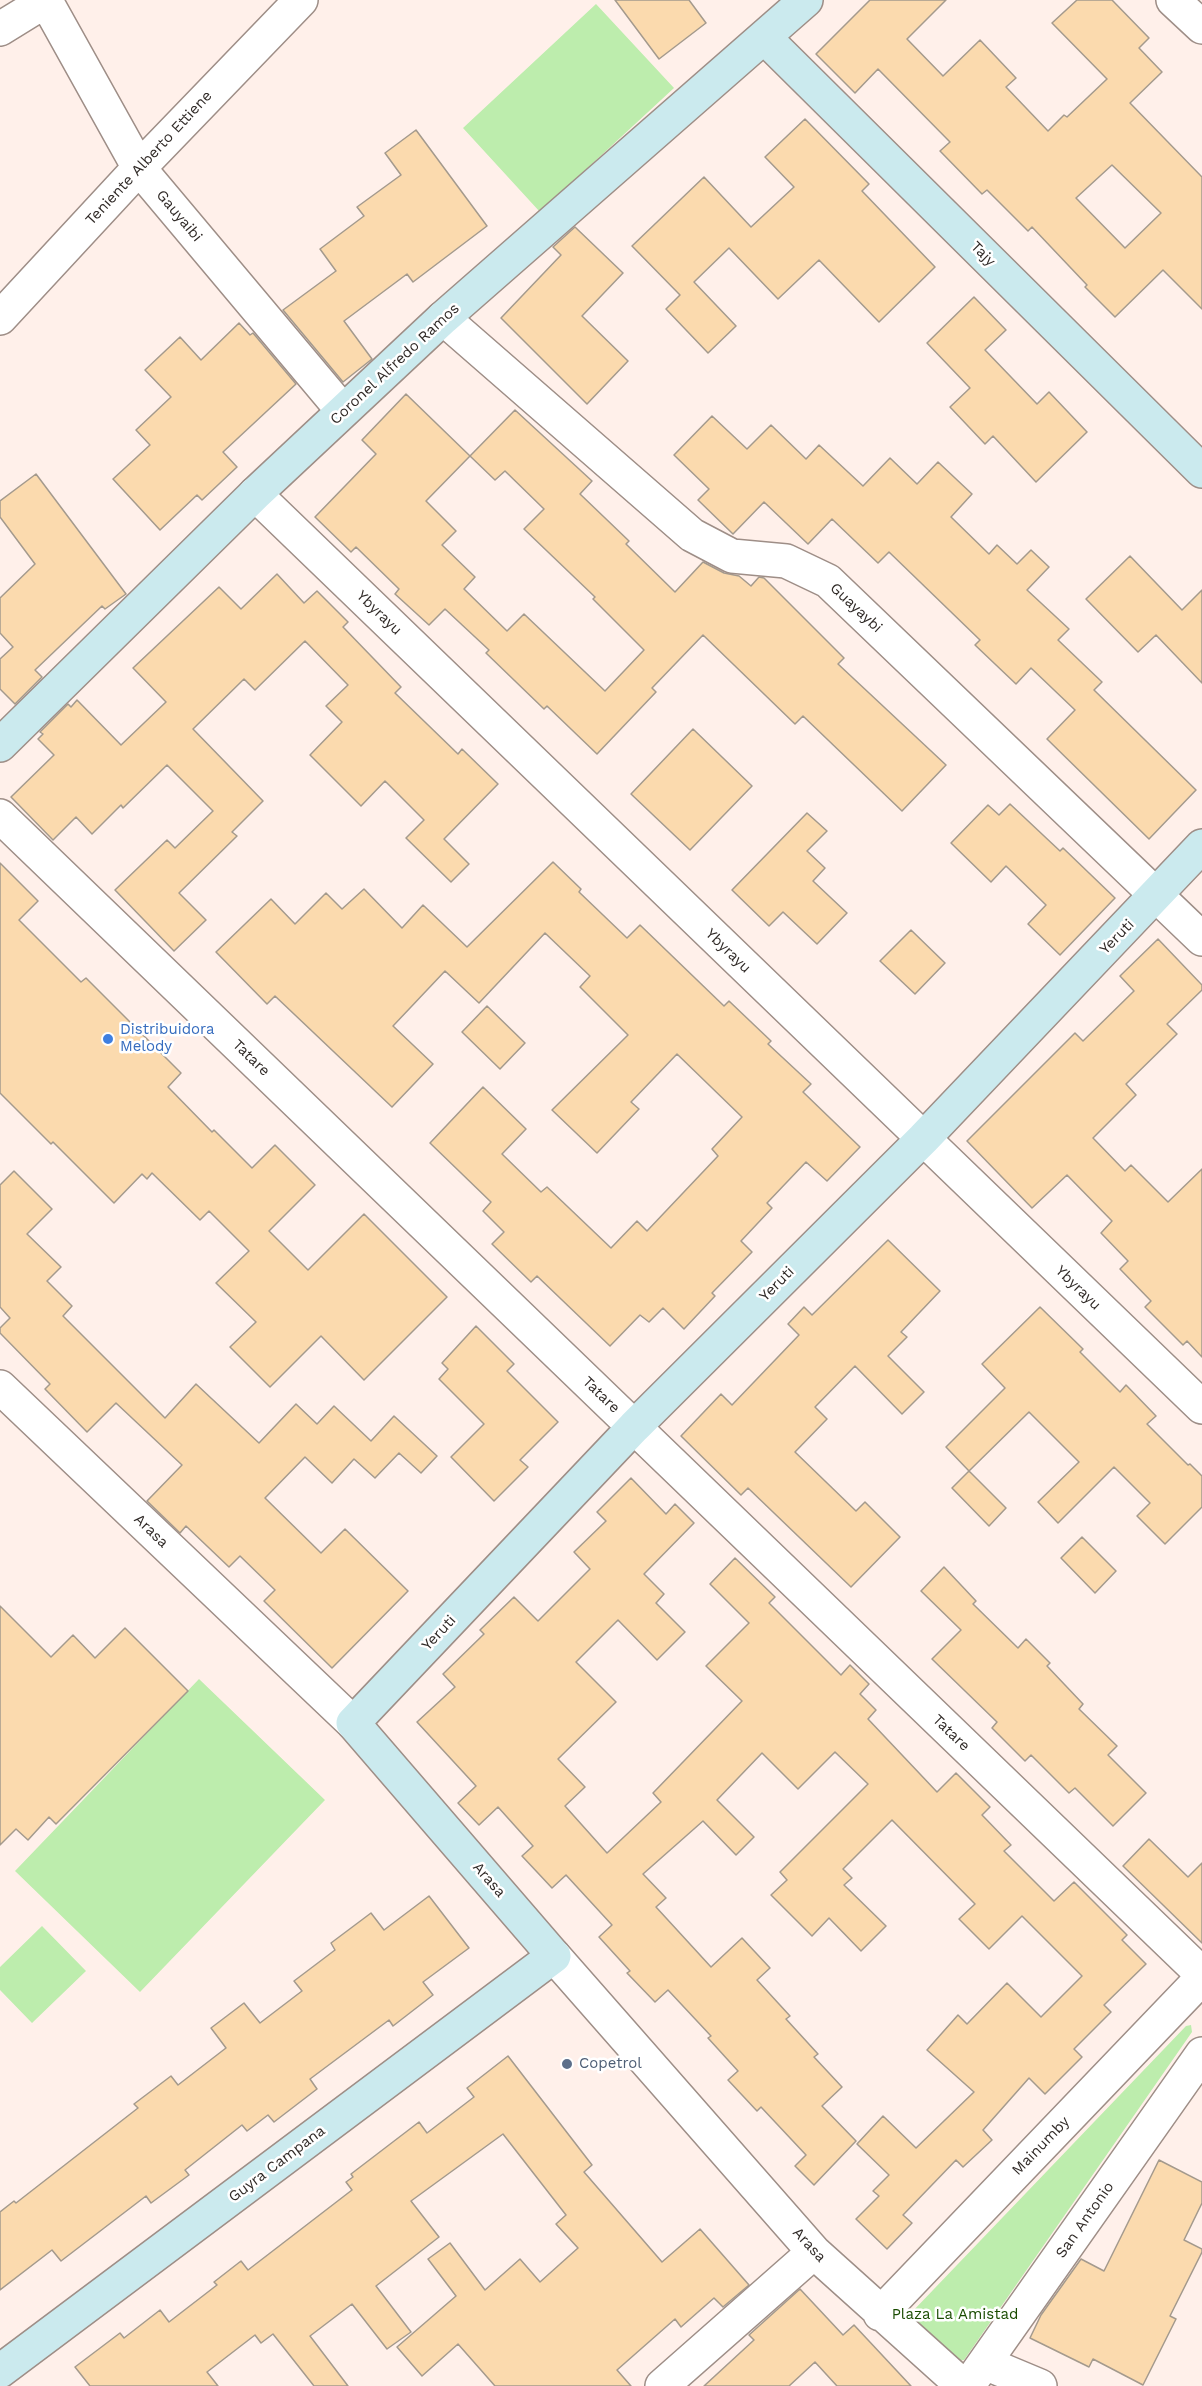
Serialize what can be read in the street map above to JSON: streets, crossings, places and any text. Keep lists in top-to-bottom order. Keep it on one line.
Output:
{"streets":{"street":["Teniente Alberto Ettiene","Gauyaibi","Tajy","Coronel Alfredo Ramos","Guayaybi","Ybyrayu","Yeruti","Tatare","Arasa","Mainumby","Guyra Campana","San Antonio"]},"crossings":[["Teniente Alberto Ettiene","Gauyaibi"],["Gauyaibi","Coronel Alfredo Ramos"],["Tajy","Coronel Alfredo Ramos"],["Coronel Alfredo Ramos","Guayaybi"],["Coronel Alfredo Ramos","Ybyrayu"],["Guayaybi","Yeruti"],["Ybyrayu","Yeruti"],["Yeruti","Tatare"],["Yeruti","Arasa"],["Tatare","Mainumby"],["Arasa","Mainumby"],["Arasa","Guyra Campana"],["Arasa","San Antonio"]],"parks":["Plaza La Amistad"],"places":["Distribuidora Melody","Copetrol"]}
